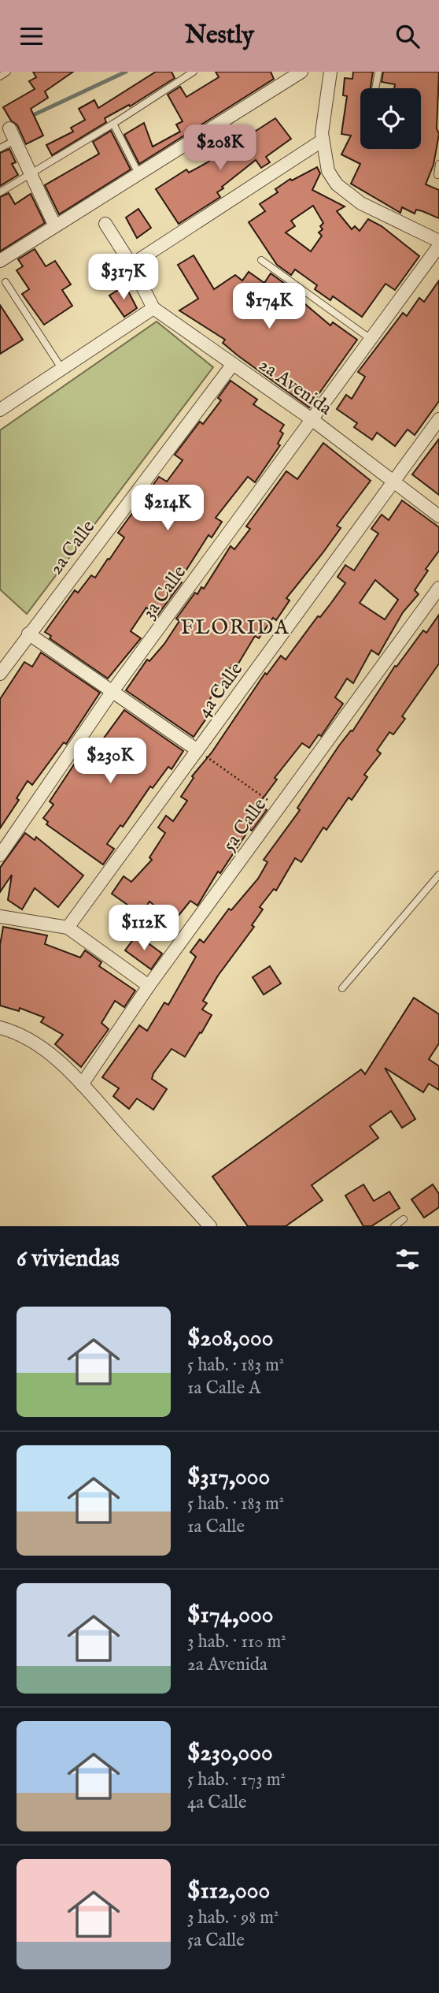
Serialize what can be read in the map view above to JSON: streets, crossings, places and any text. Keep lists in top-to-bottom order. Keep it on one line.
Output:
{"streets":{"street":["2a Avenida","2a Calle","3a Calle","4a Calle","5a Calle"]},"crossings":[["2a Avenida","2a Calle"],["2a Avenida","3a Calle"],["2a Avenida","4a Calle"]],"districts":["FLORIDA"],"page":{"header":"Nestly","price":["$208K","$317K","$174K","$214K","$230K","$112K"],"heading":"6 viviendas","list":[{"name":"$208,000","note":"5 hab. · 183 m² · 1a Calle A"},{"name":"$317,000","note":"5 hab. · 183 m² · 1a Calle"},{"name":"$174,000","note":"3 hab. · 110 m² · 2a Avenida"},{"name":"$230,000","note":"5 hab. · 173 m² · 4a Calle"},{"name":"$112,000","note":"3 hab. · 98 m² · 5a Calle"}]}}
